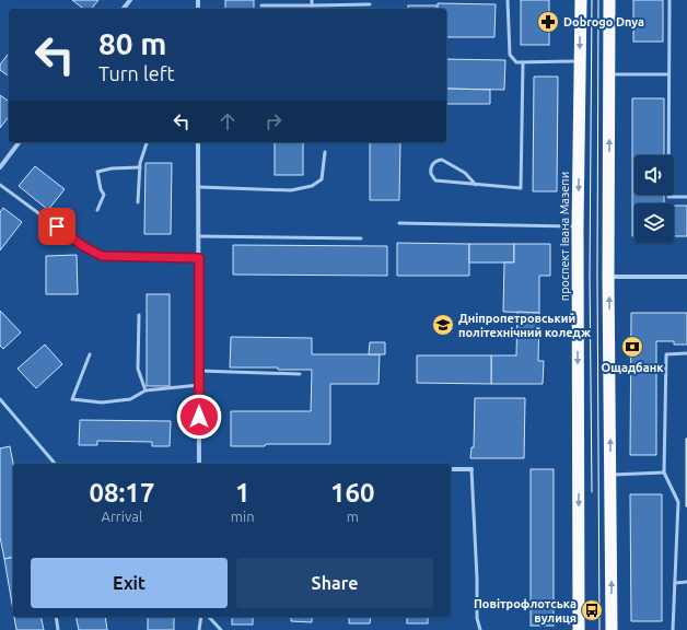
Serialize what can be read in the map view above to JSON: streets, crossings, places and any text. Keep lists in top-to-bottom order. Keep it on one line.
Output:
{"streets":{"highway":["проспект Івана Мазепи"]},"places":{"pharmacy":["Dobrogo Dnya"],"school or university":["Дніпропетровський політехнічний коледж"],"bank":["Ощадбанк"],"bus stop":["Повітрофлотська вулиця"]},"page":{"turn":["80 m","Turn left"],"eta":["08:17","Arrival","1","min","160","m"],"buttons":["Exit","Share"]}}
